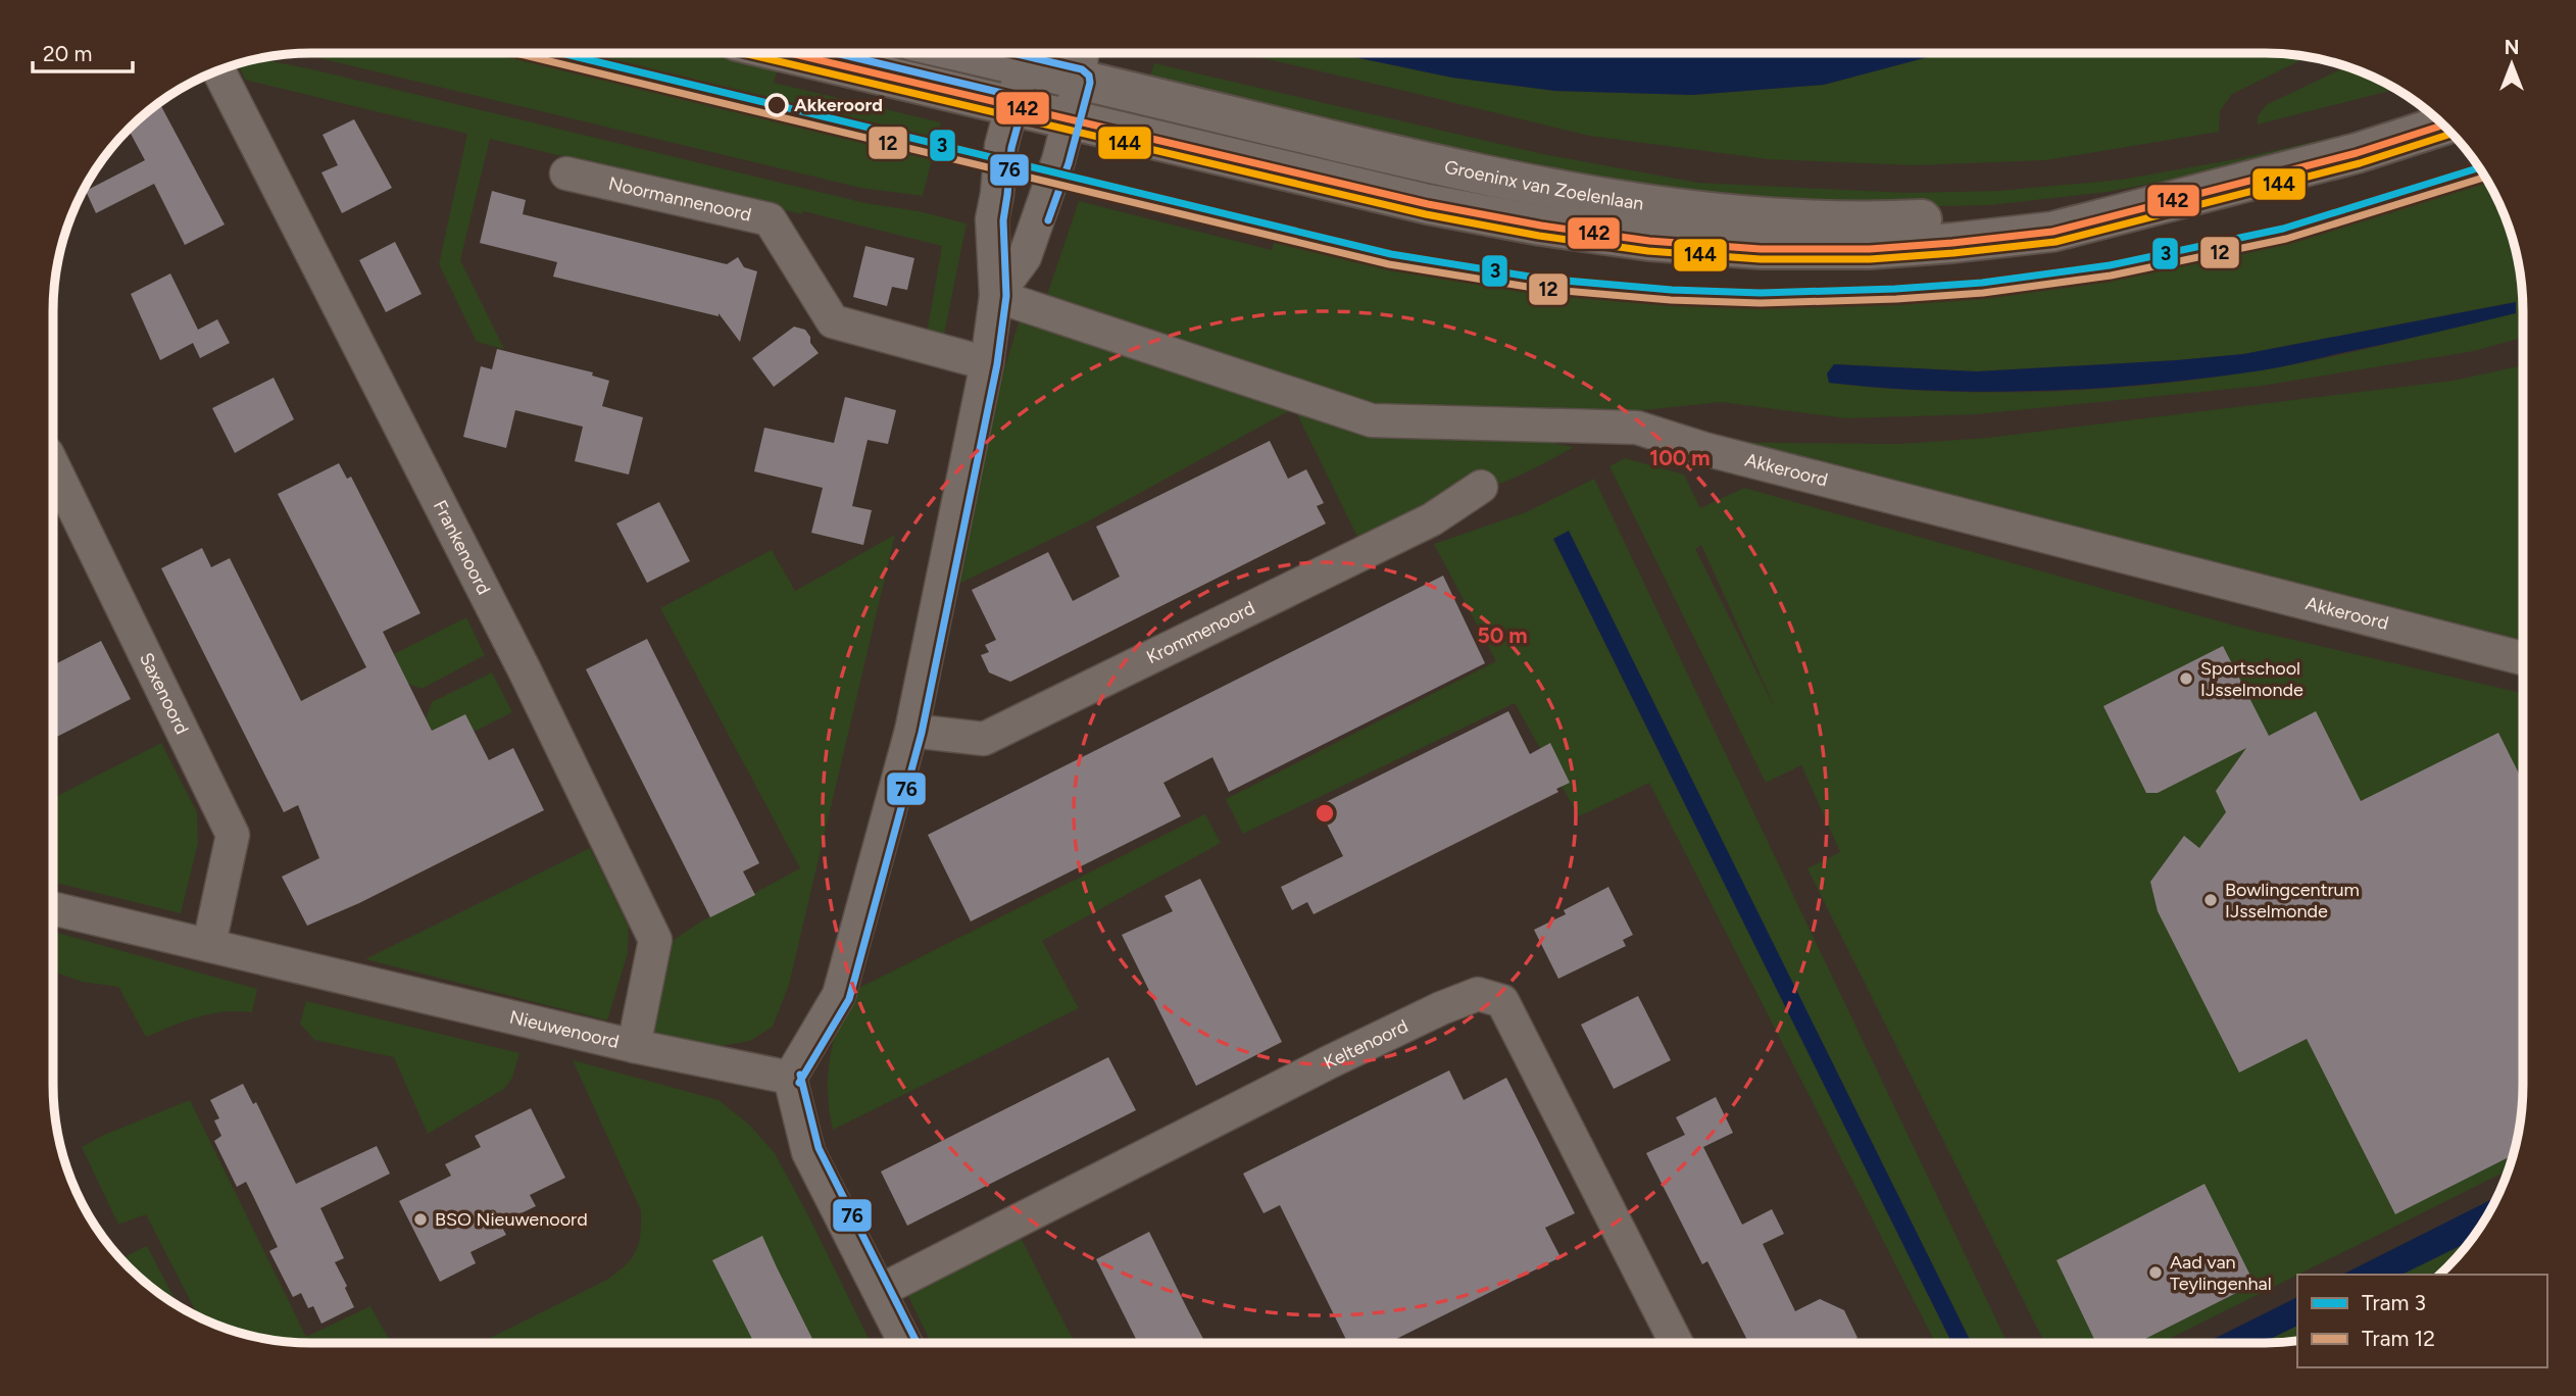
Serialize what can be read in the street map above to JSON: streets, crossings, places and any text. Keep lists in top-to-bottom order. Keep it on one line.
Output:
{"streets":{"main road":["Groeninx van Zoelenlaan"],"street":["Noormannenoord","Akkeroord","Frankenoord","Krommenoord","Saxenoord","Nieuwenoord","Keltenoord"]},"crossings":[["Frankenoord","Nieuwenoord"],["Saxenoord","Nieuwenoord"]],"places":["Akkeroord","Sportschool IJsselmonde","Bowlingcentrum IJsselmonde","BSO Nieuwenoord","Aad van Teylingenhal"],"lines":["tram line 3","tram line 12","transit line 142","transit line 144","transit line 76"],"legend":["Tram 3","Tram 12"],"scale_bar":"20 m","north":"top","rings":["100 m","50 m"]}
